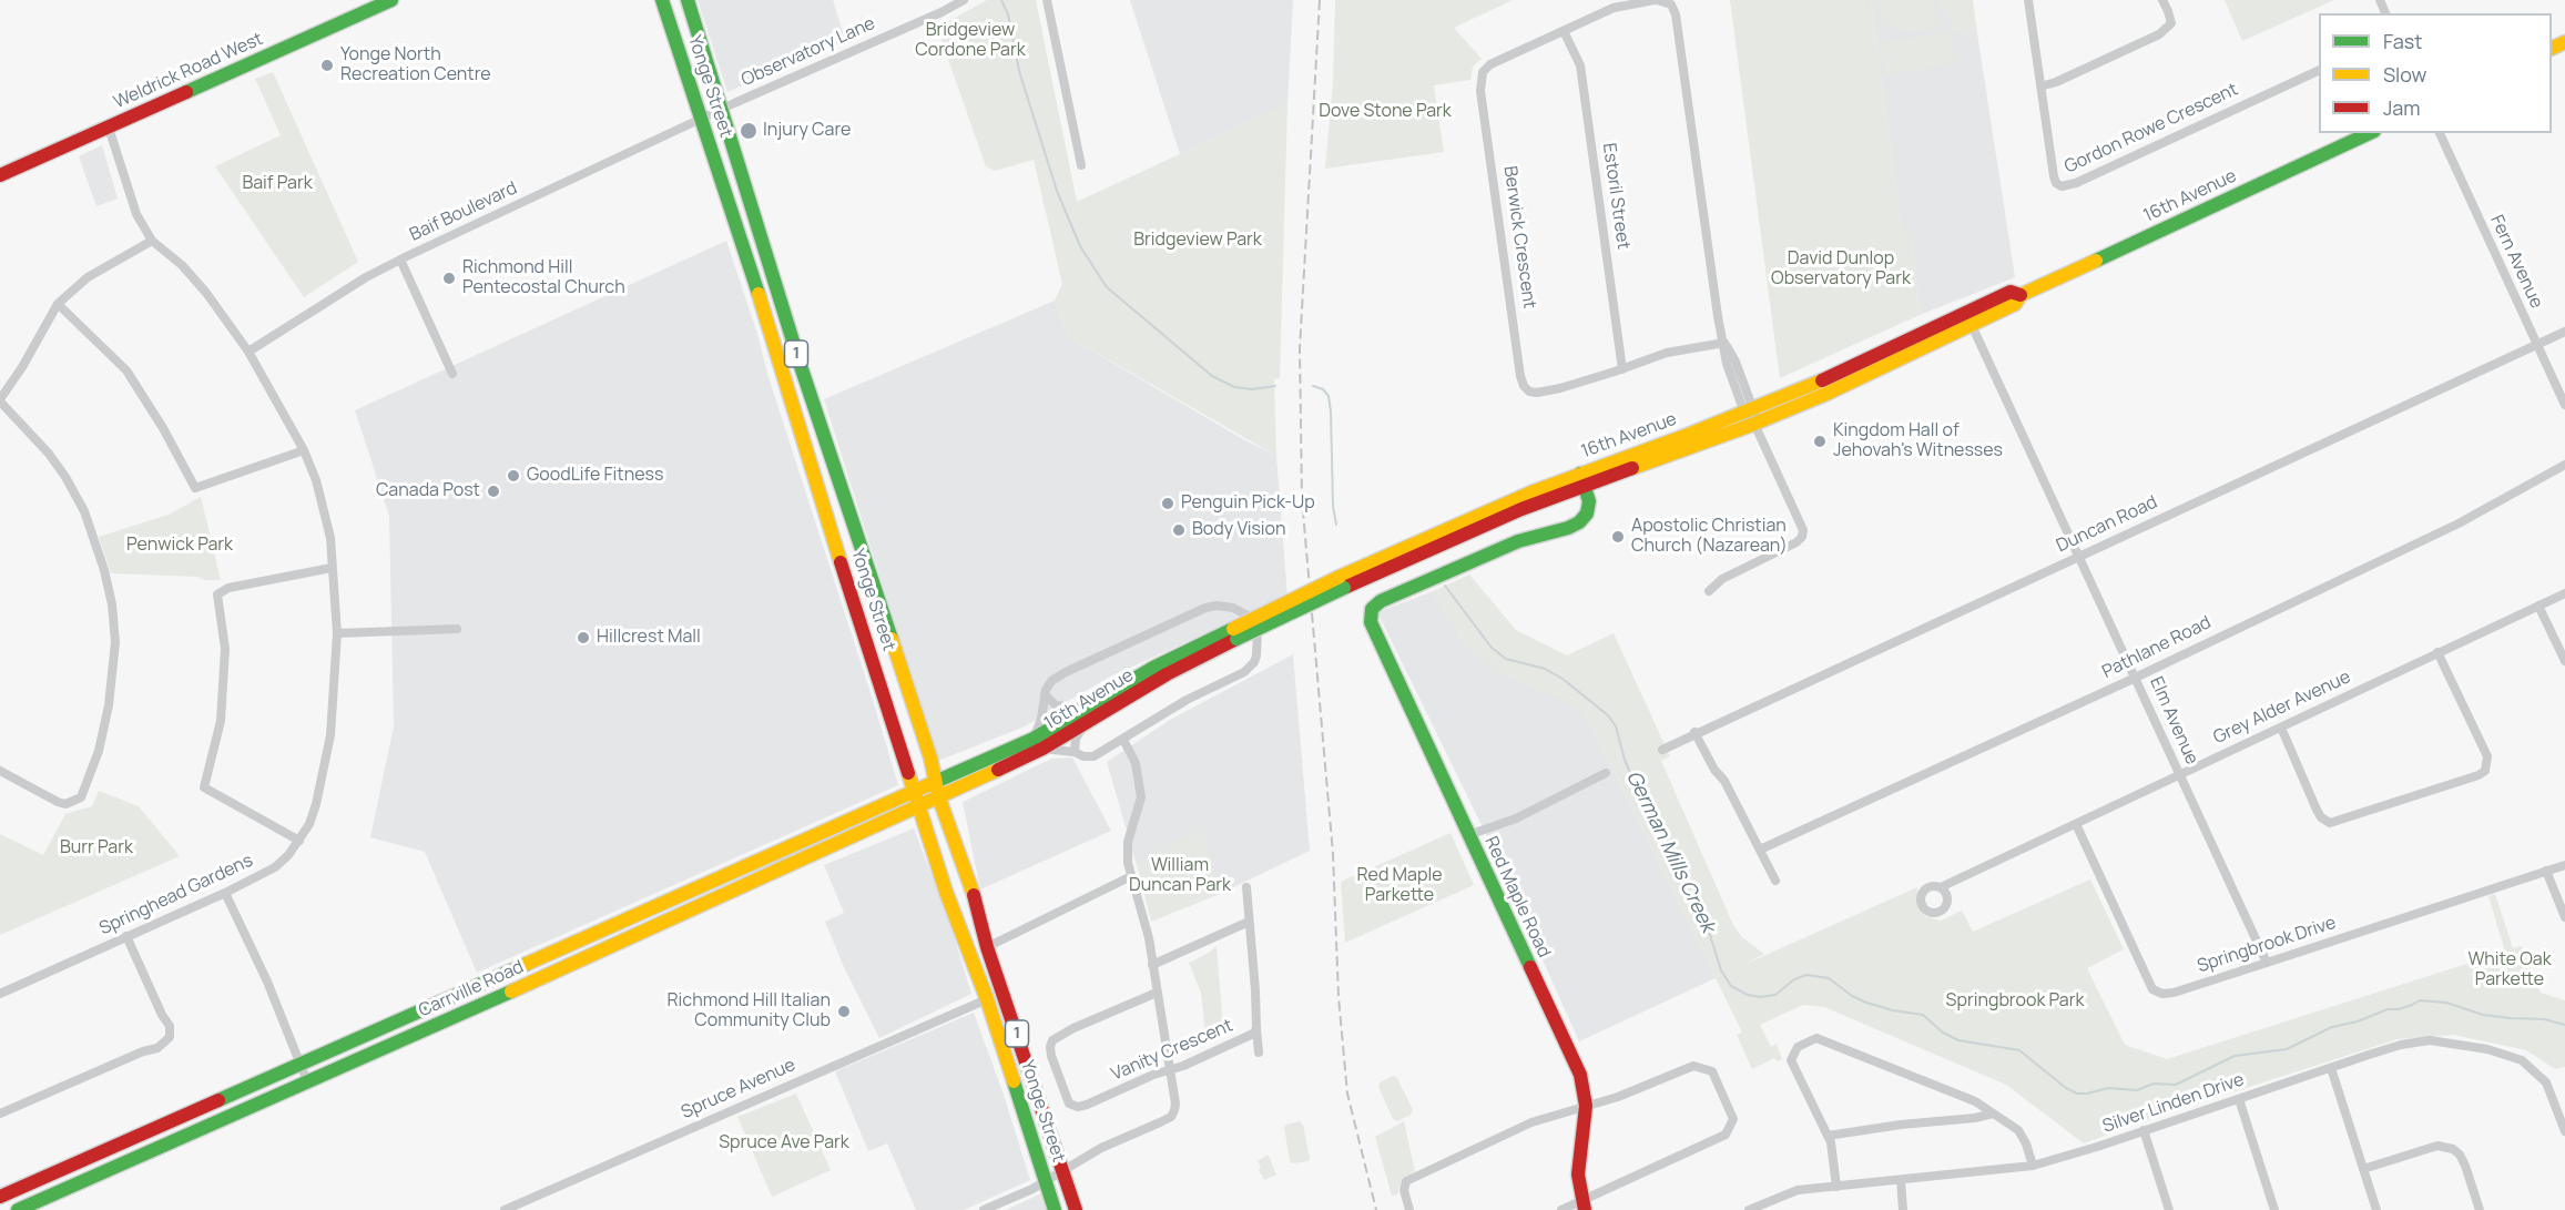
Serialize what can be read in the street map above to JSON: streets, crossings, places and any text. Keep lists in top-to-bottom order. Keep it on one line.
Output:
{"streets":{"main road":["Weldrick Road West","Yonge Street","16th Avenue","1","Red Maple Road","Carrville Road"],"street":["Observatory Lane","Gordon Rowe Crescent","Estoril Street","Baif Boulevard","Berwick Crescent","Fern Avenue","Duncan Road","Pathlane Road","Grey Alder Avenue","Elm Avenue","Springhead Gardens","Springbrook Drive","Vanity Crescent","Spruce Avenue","Silver Linden Drive"]},"crossings":[["Observatory Lane","Yonge Street"],["Observatory Lane","Baif Boulevard"],["Weldrick Road West","Springhead Gardens"],["Yonge Street","16th Avenue"],["Yonge Street","Baif Boulevard"],["Yonge Street","Carrville Road"],["Yonge Street","Spruce Avenue"],["Estoril Street","Berwick Crescent"],["16th Avenue","Berwick Crescent"],["16th Avenue","Elm Avenue"],["16th Avenue","Red Maple Road"],["16th Avenue","Carrville Road"],["Baif Boulevard","Springhead Gardens"],["Fern Avenue","Duncan Road"],["Duncan Road","Elm Avenue"],["Pathlane Road","Elm Avenue"],["Grey Alder Avenue","Elm Avenue"],["Grey Alder Avenue","Springbrook Drive"],["Elm Avenue","Springbrook Drive"]],"water":["German Mills Creek"],"parks":["Bridgeview Cordone Park","Dove Stone Park","Baif Park","Bridgeview Park","David Dunlop Observatory Park","Penwick Park","Burr Park","William Duncan Park","Red Maple Parkette","White Oak Parkette","Springbrook Park","Spruce Ave Park"],"places":["Yonge North Recreation Centre","Injury Care","Richmond Hill Pentecostal Church","Kingdom Hall of Jehovah's Witnesses","GoodLife Fitness","Canada Post","Penguin Pick-Up","Body Vision","Apostolic Christian Church (Nazarean)","Hillcrest Mall","Richmond Hill Italian Community Club"],"legend":["Fast","Slow","Jam"]}
